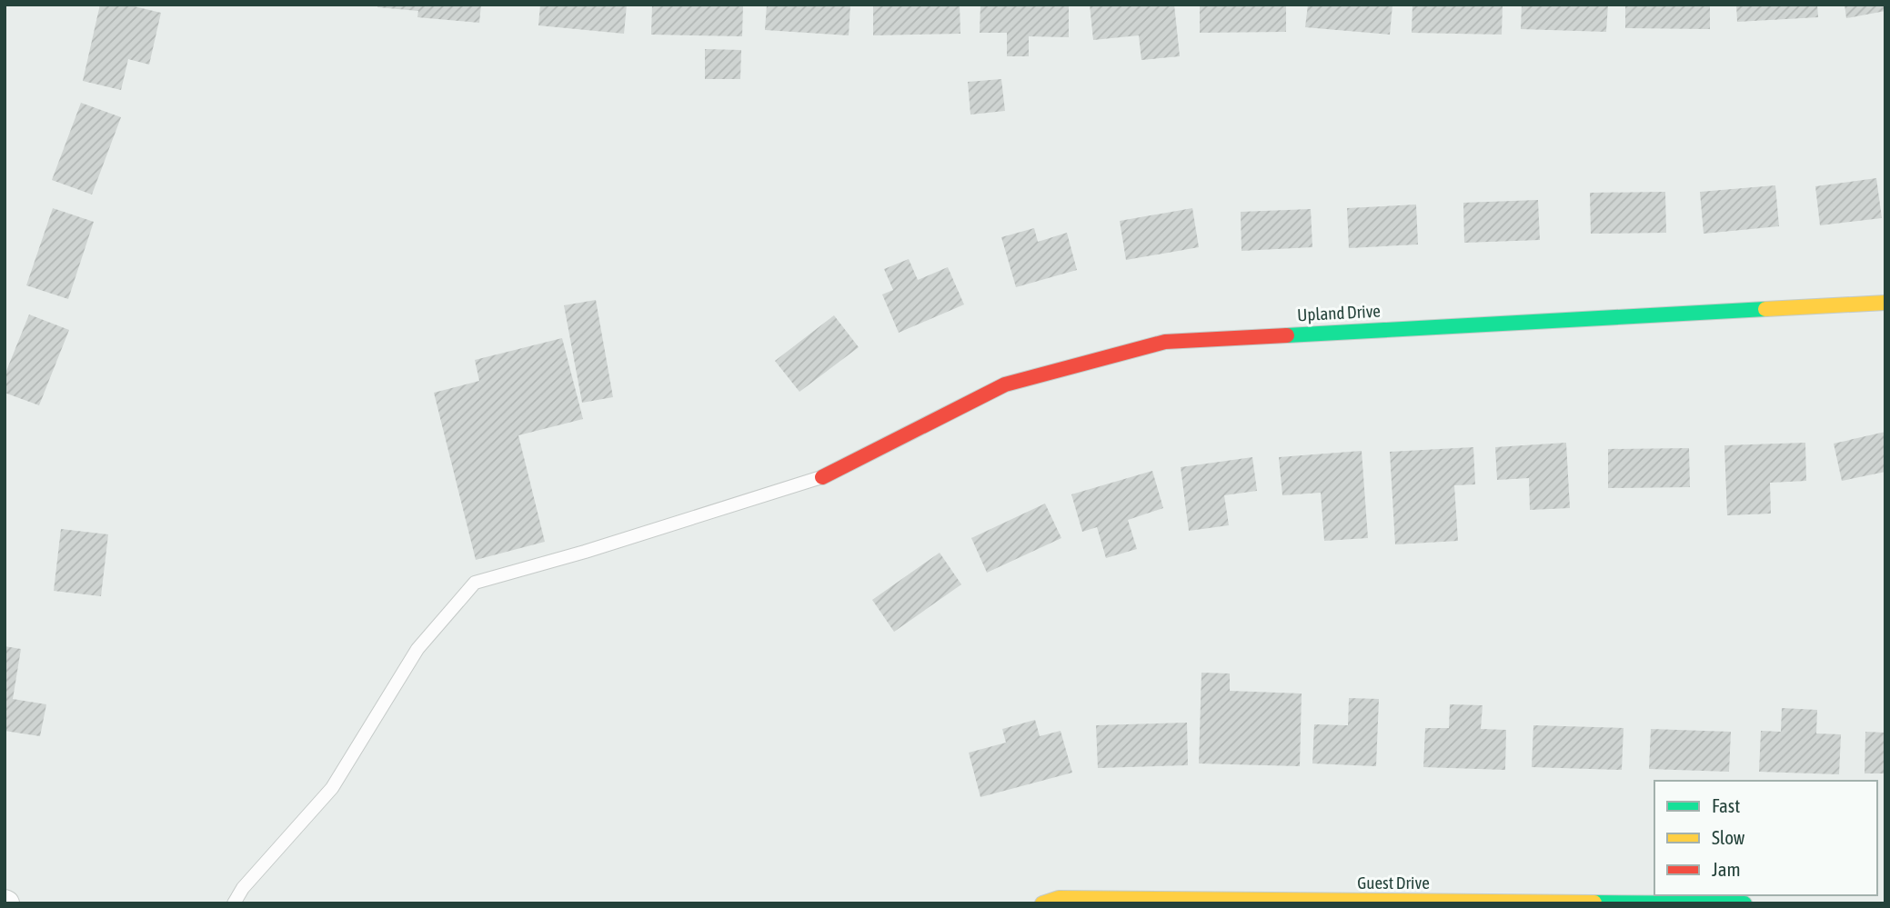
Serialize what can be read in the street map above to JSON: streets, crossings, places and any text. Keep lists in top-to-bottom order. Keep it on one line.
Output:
{"streets":{"street":["Upland Drive","Guest Drive"]},"legend":["Fast","Slow","Jam"]}
